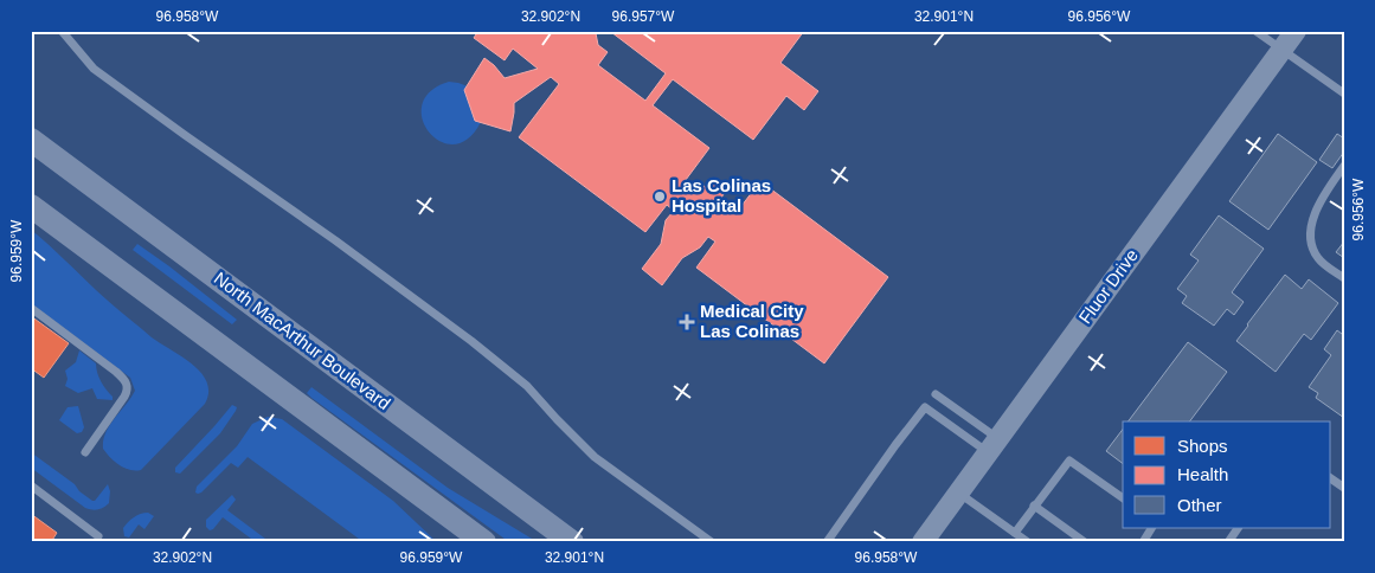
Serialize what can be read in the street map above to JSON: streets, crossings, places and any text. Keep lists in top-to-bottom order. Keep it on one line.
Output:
{"streets":{"main road":["North MacArthur Boulevard"],"street":["Fluor Drive"]},"places":{"other":["Las Colinas Hospital"],"health":["Medical City Las Colinas"]},"legend":["Shops","Health","Other"],"coordinates":["96.958°W","32.902°N","96.957°W","32.901°N","96.956°W","96.959°W"]}
